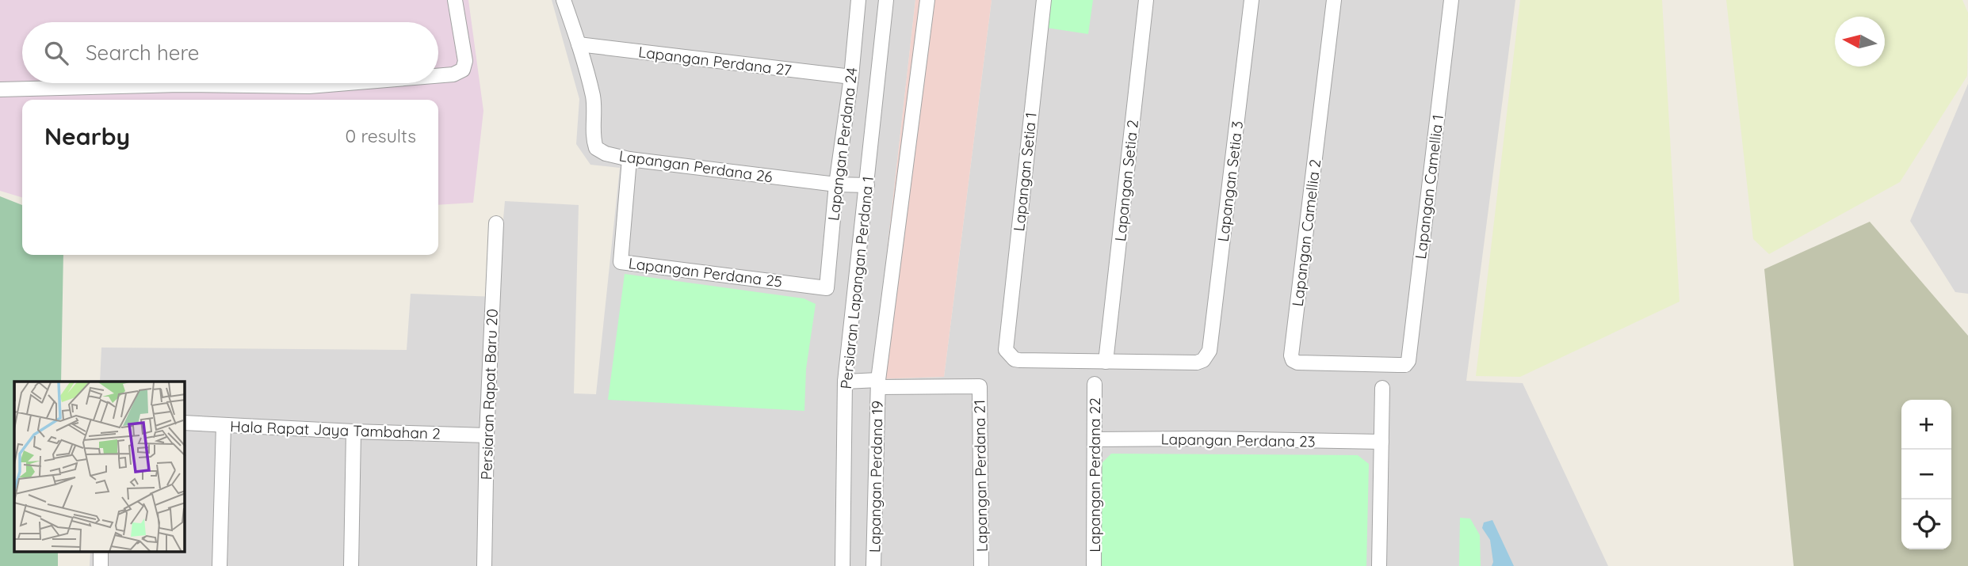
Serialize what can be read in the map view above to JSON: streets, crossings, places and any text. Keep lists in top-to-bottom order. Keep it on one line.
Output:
{"streets":{"street":["Lapangan Perdana 27","Lapangan Perdana 24","Lapangan Perdana 26","Lapangan Setia 1","Lapangan Setia 2","Lapangan Setia 3","Lapangan Camellia 1","Lapangan Camellia 2","Lapangan Perdana 25","Persiaran Lapangan Perdana 1","Persiaran Rapat Baru 20","Hala Rapat Jaya Tambahan 2","Lapangan Perdana 23","Lapangan Perdana 22","Lapangan Perdana 21","Lapangan Perdana 19"]},"crossings":[["Lapangan Perdana 27","Lapangan Perdana 24"],["Lapangan Perdana 27","Lapangan Perdana 26"],["Lapangan Perdana 24","Lapangan Perdana 26"],["Lapangan Perdana 24","Lapangan Perdana 25"],["Lapangan Perdana 26","Lapangan Perdana 25"],["Lapangan Perdana 26","Persiaran Lapangan Perdana 1"],["Lapangan Setia 1","Lapangan Setia 2"],["Lapangan Setia 1","Lapangan Setia 3"],["Lapangan Setia 2","Lapangan Setia 3"],["Lapangan Camellia 1","Lapangan Camellia 2"],["Persiaran Rapat Baru 20","Hala Rapat Jaya Tambahan 2"],["Lapangan Perdana 23","Lapangan Perdana 22"],["Lapangan Perdana 21","Lapangan Perdana 19"]],"north":"left","page":{"search":"Search here","heading":["Nearby","0 results"],"map_buttons":["+","−"]}}
